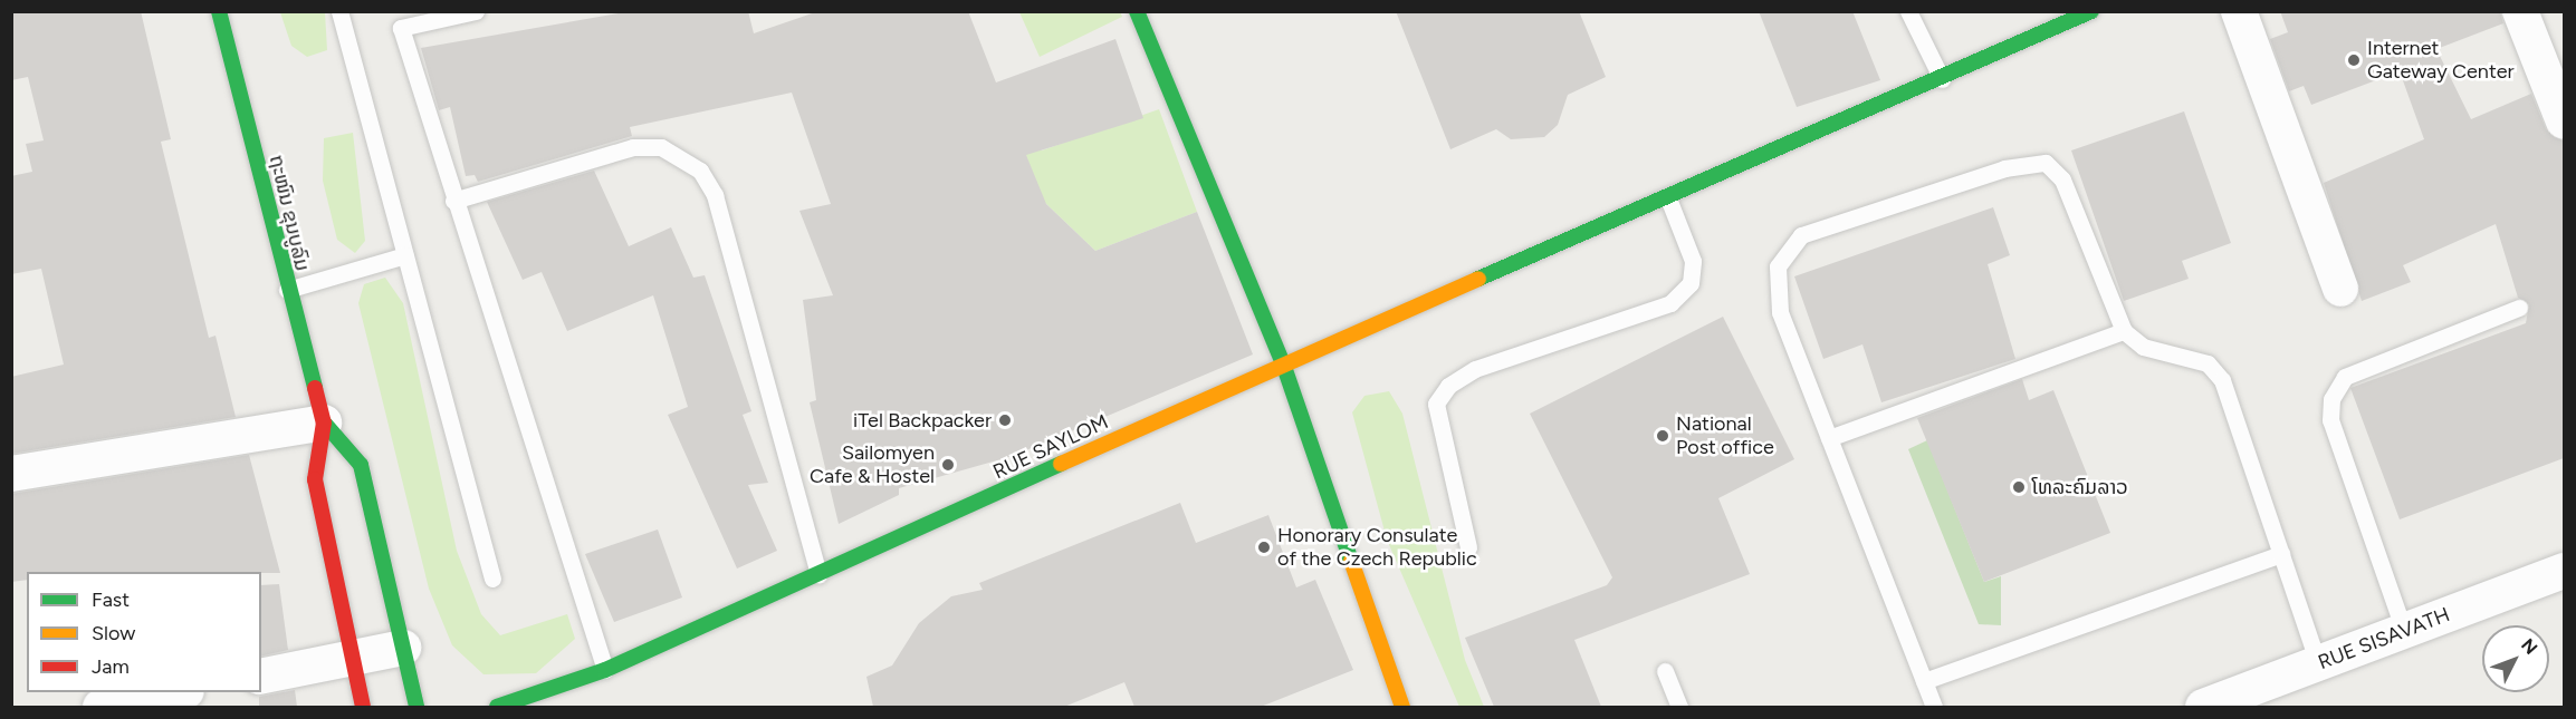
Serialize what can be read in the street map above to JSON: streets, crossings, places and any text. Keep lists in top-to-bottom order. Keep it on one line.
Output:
{"streets":{"street":["ຖະໜົນ ຂຸນບູລົມ","RUE SAYLOM","RUE SISAVATH"]},"places":["Internet Gateway Center","iTel Backpacker","National Post office","Sailomyen Cafe & Hostel","ໂທລະຄົມລາວ","Honorary Consulate of the Czech Republic"],"legend":["Fast","Slow","Jam"],"north":"top right"}
